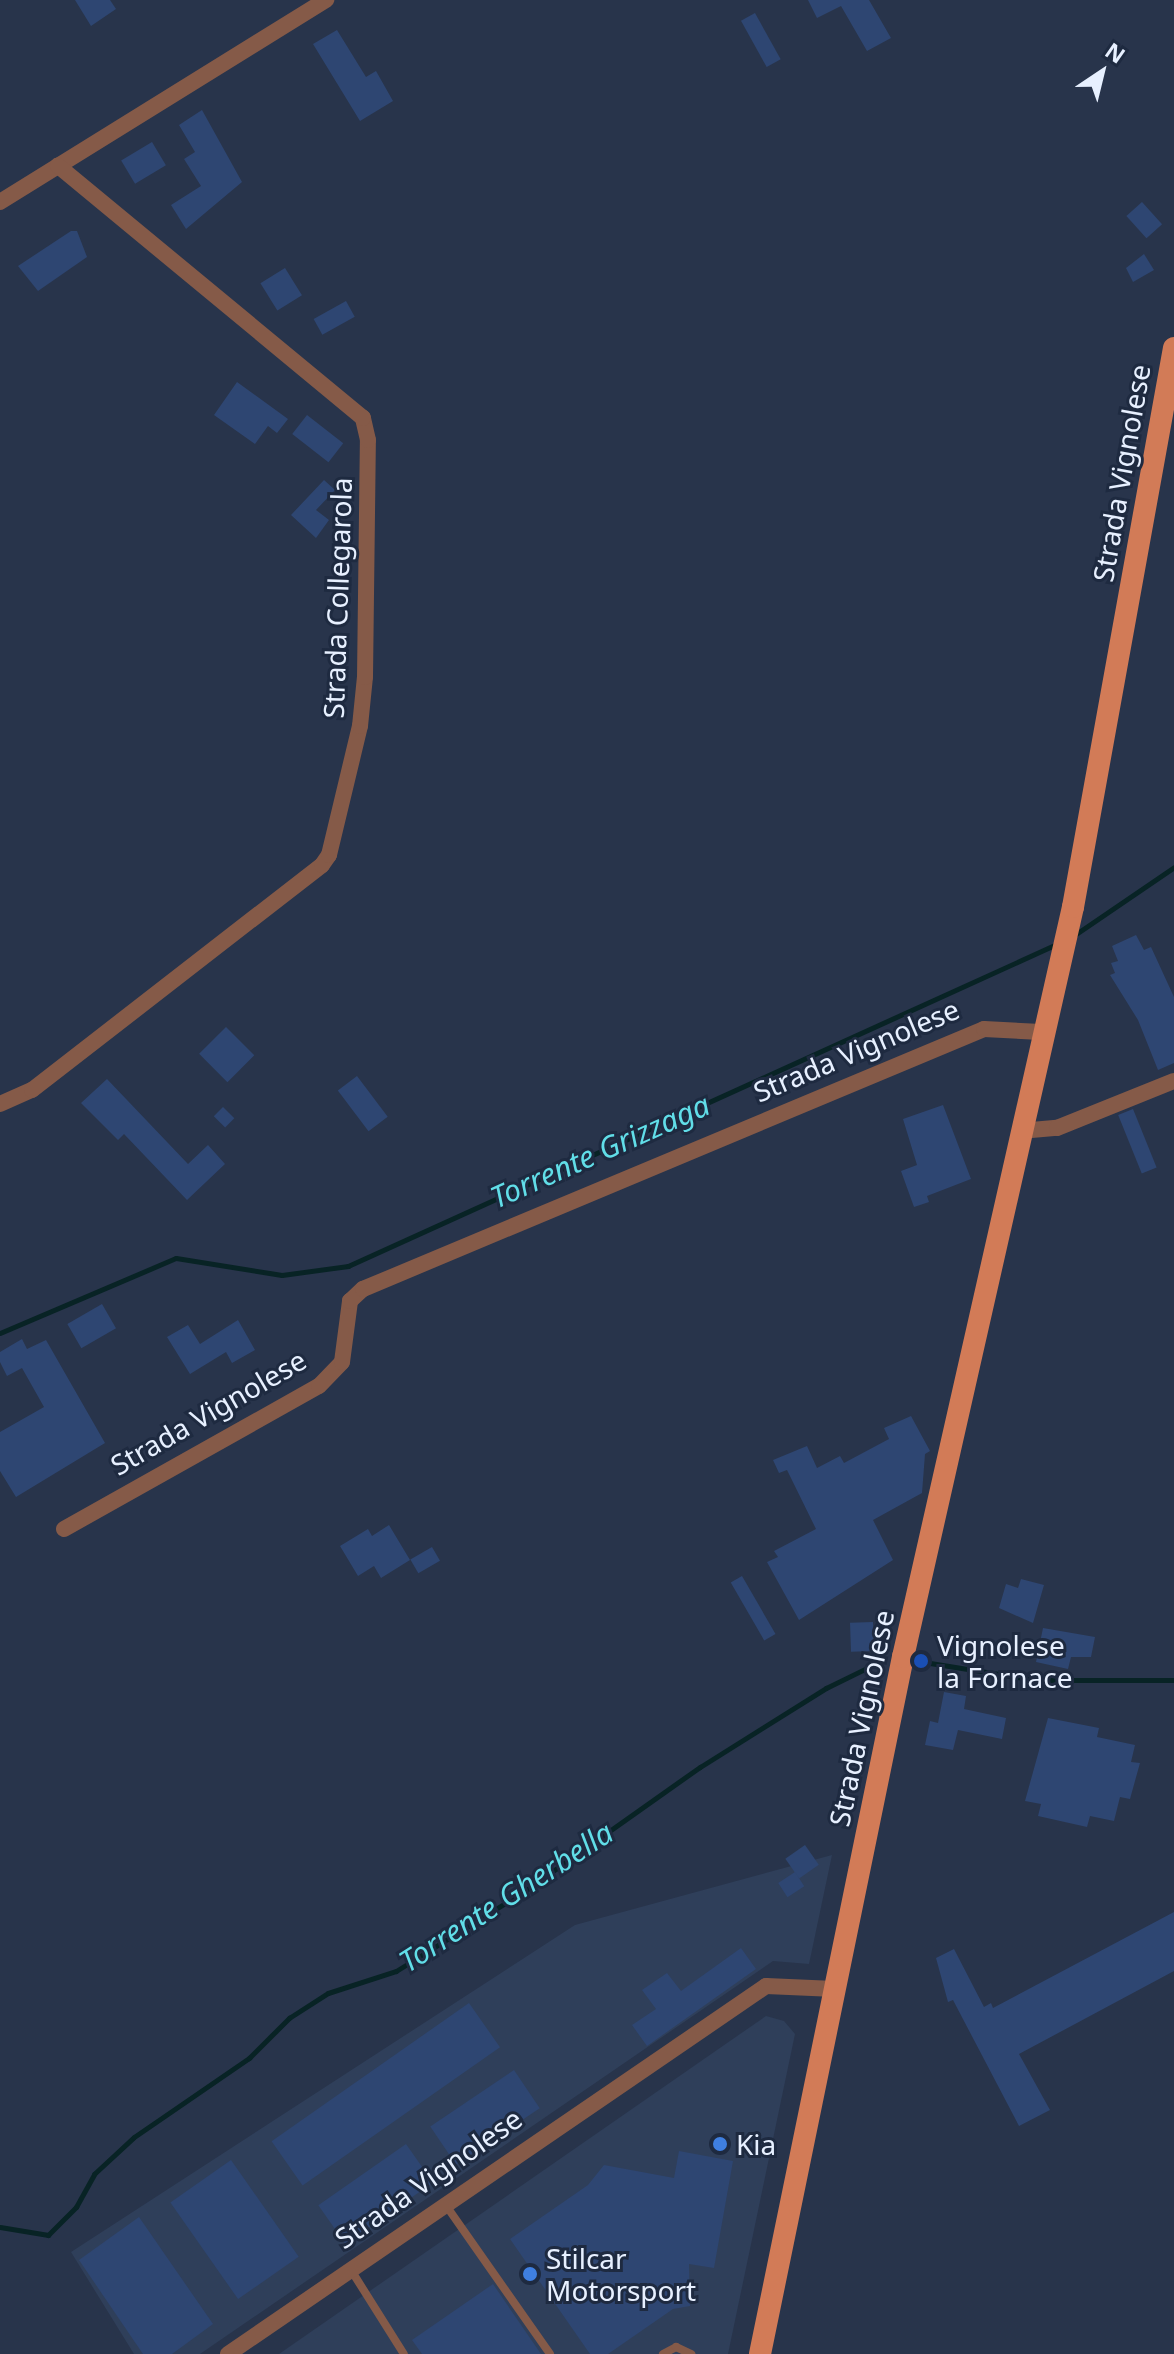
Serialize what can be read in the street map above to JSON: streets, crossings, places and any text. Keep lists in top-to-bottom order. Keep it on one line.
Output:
{"streets":{"main road":["Strada Vignolese"],"street":["Strada Collegarola"]},"water":["Torrente Grizzaga","Torrente Gherbella"],"places":["Vignolese la Fornace","Kia","Stilcar Motorsport"],"north":"top right"}
